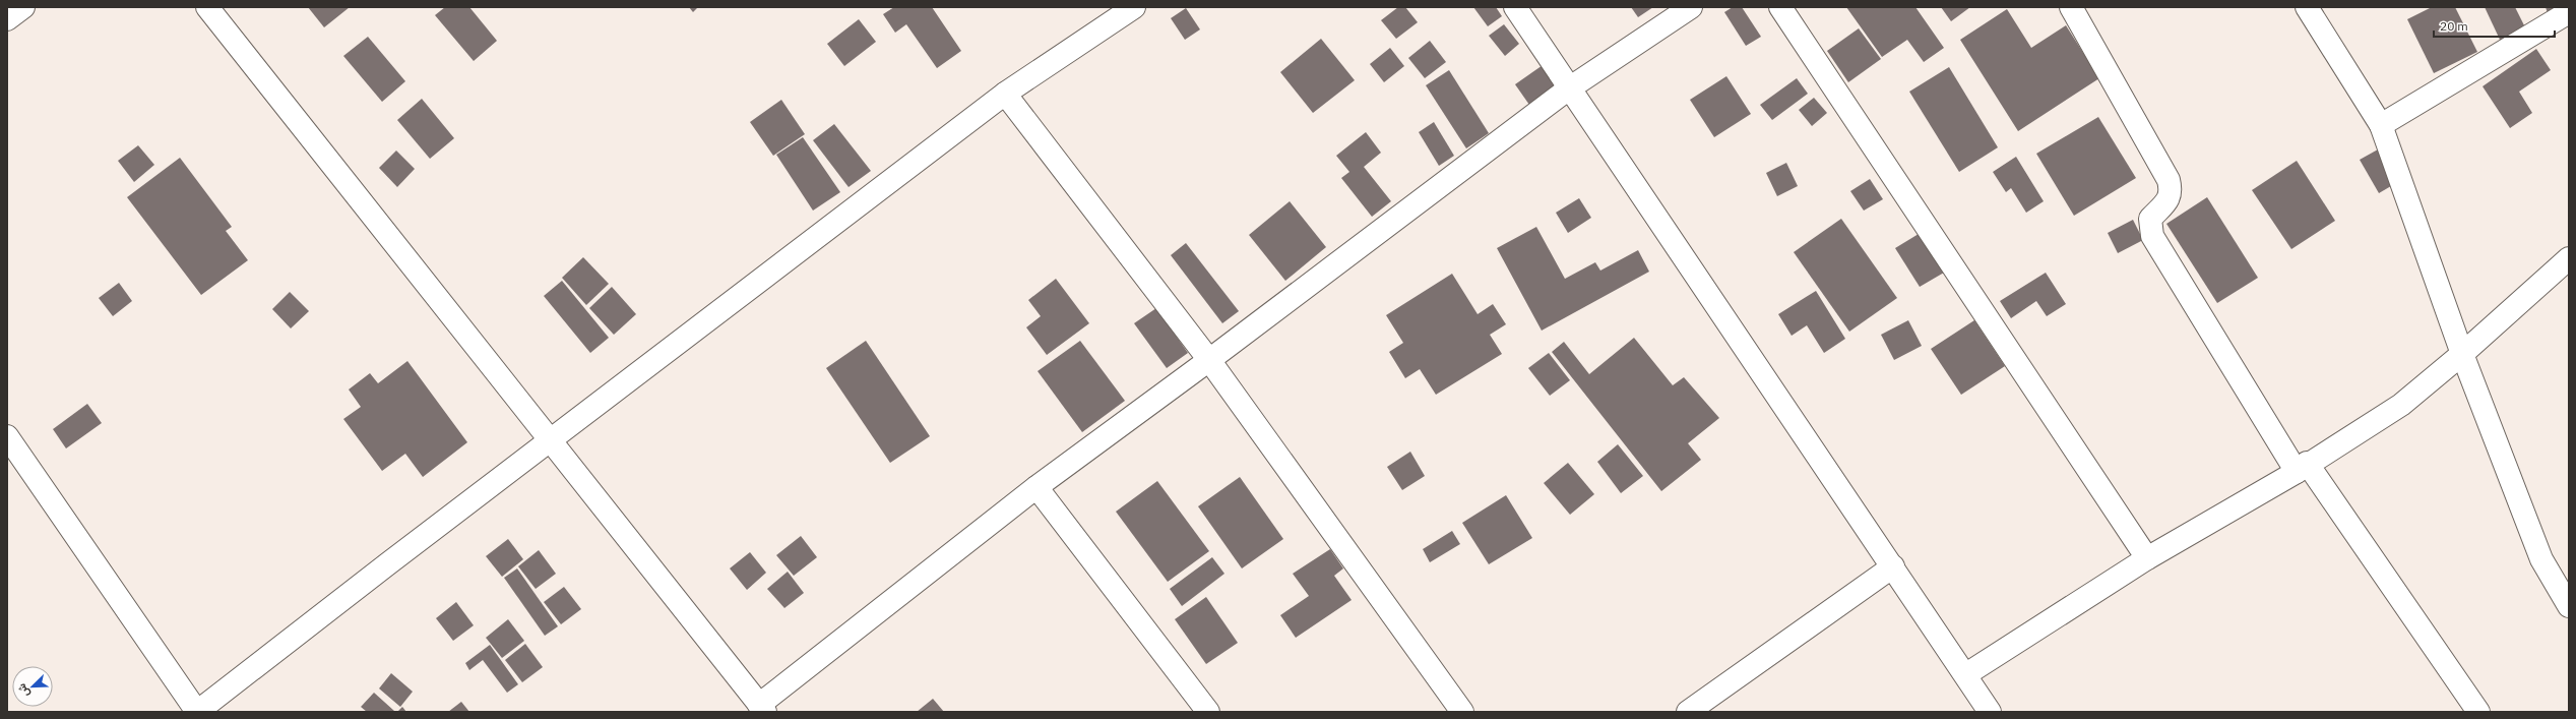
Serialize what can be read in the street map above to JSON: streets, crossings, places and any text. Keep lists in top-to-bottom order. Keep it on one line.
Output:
{"scale_bar":"20 m","north":"bottom left"}
